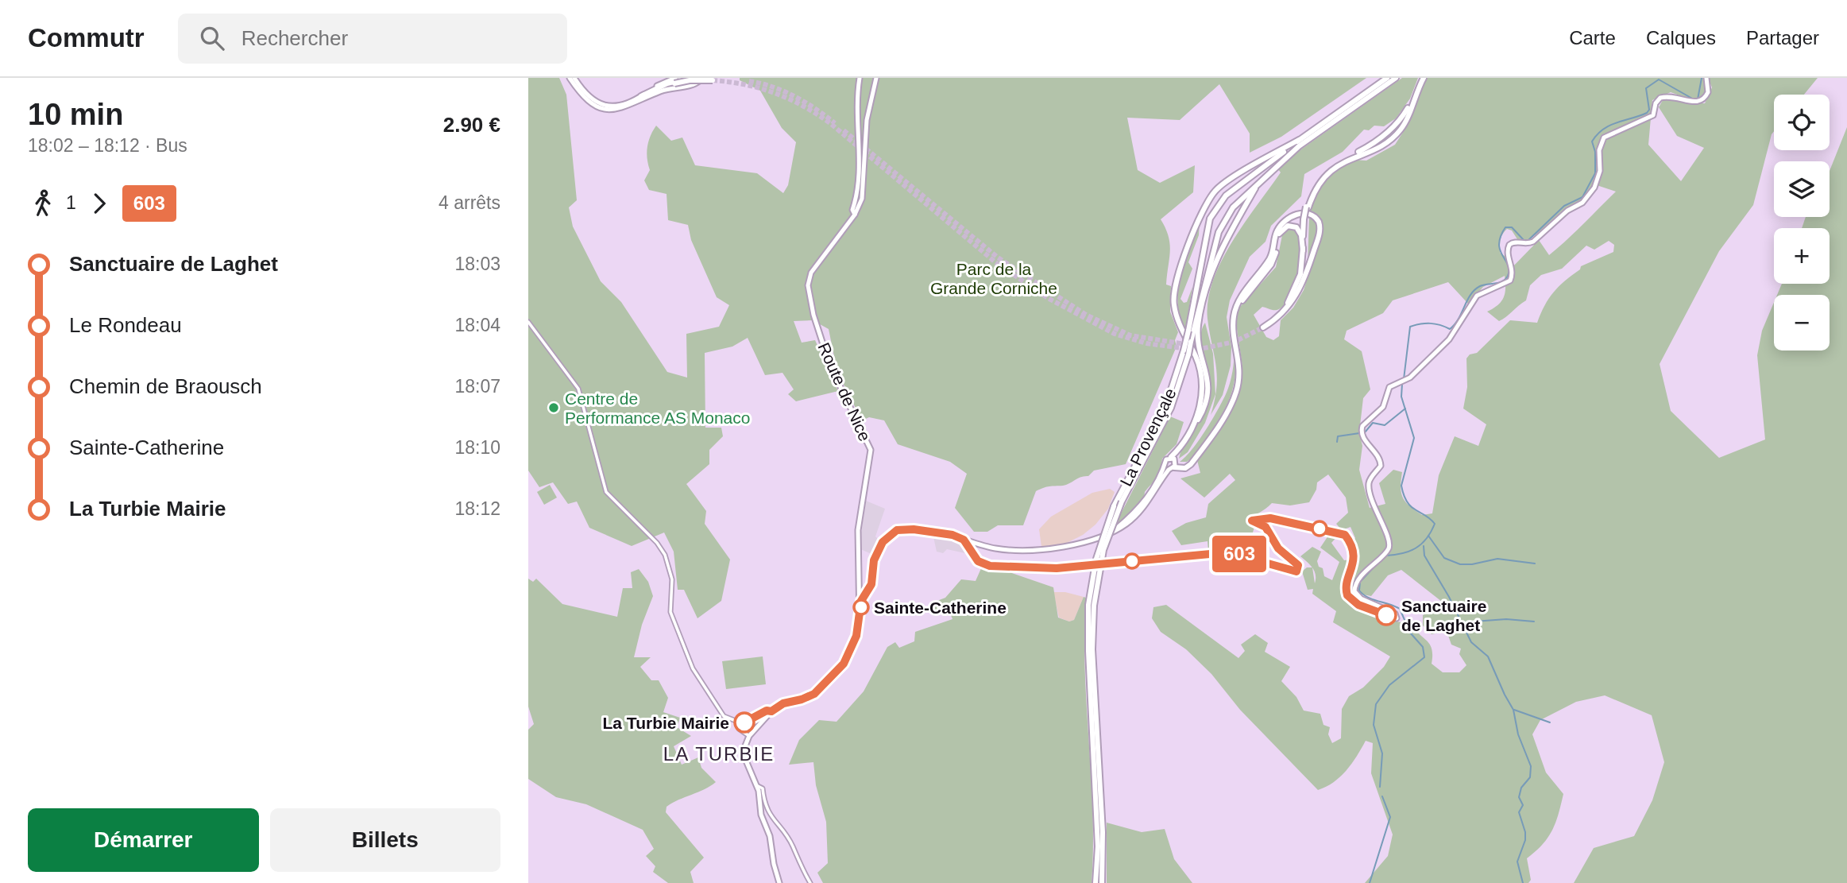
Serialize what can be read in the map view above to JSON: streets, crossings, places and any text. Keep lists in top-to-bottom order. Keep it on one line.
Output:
{"streets":{"highway":["La Provençale"],"main road":["Route de Nice"]},"districts":["LA TURBIE"],"parks":["Parc de la Grande Corniche"],"places":["Centre de Performance AS Monaco","Sainte-Catherine","Sanctuaire de Laghet","La Turbie Mairie"],"lines":["bus line 603"],"page":{"header":"Commutr","search":"Rechercher","nav":["Carte","Calques","Partager"],"heading":["10 min","18:02 – 18:12 · Bus","2.90 €"],"on_map":"603","map_buttons":["+","−"],"legs":["1","603","4 arrêts"],"list":[{"name":"Sanctuaire de Laghet","value":"18:03"},{"name":"Le Rondeau","value":"18:04"},{"name":"Chemin de Braousch","value":"18:07"},{"name":"Sainte-Catherine","value":"18:10"},{"name":"La Turbie Mairie","value":"18:12"}],"buttons":["Démarrer","Billets"]}}
